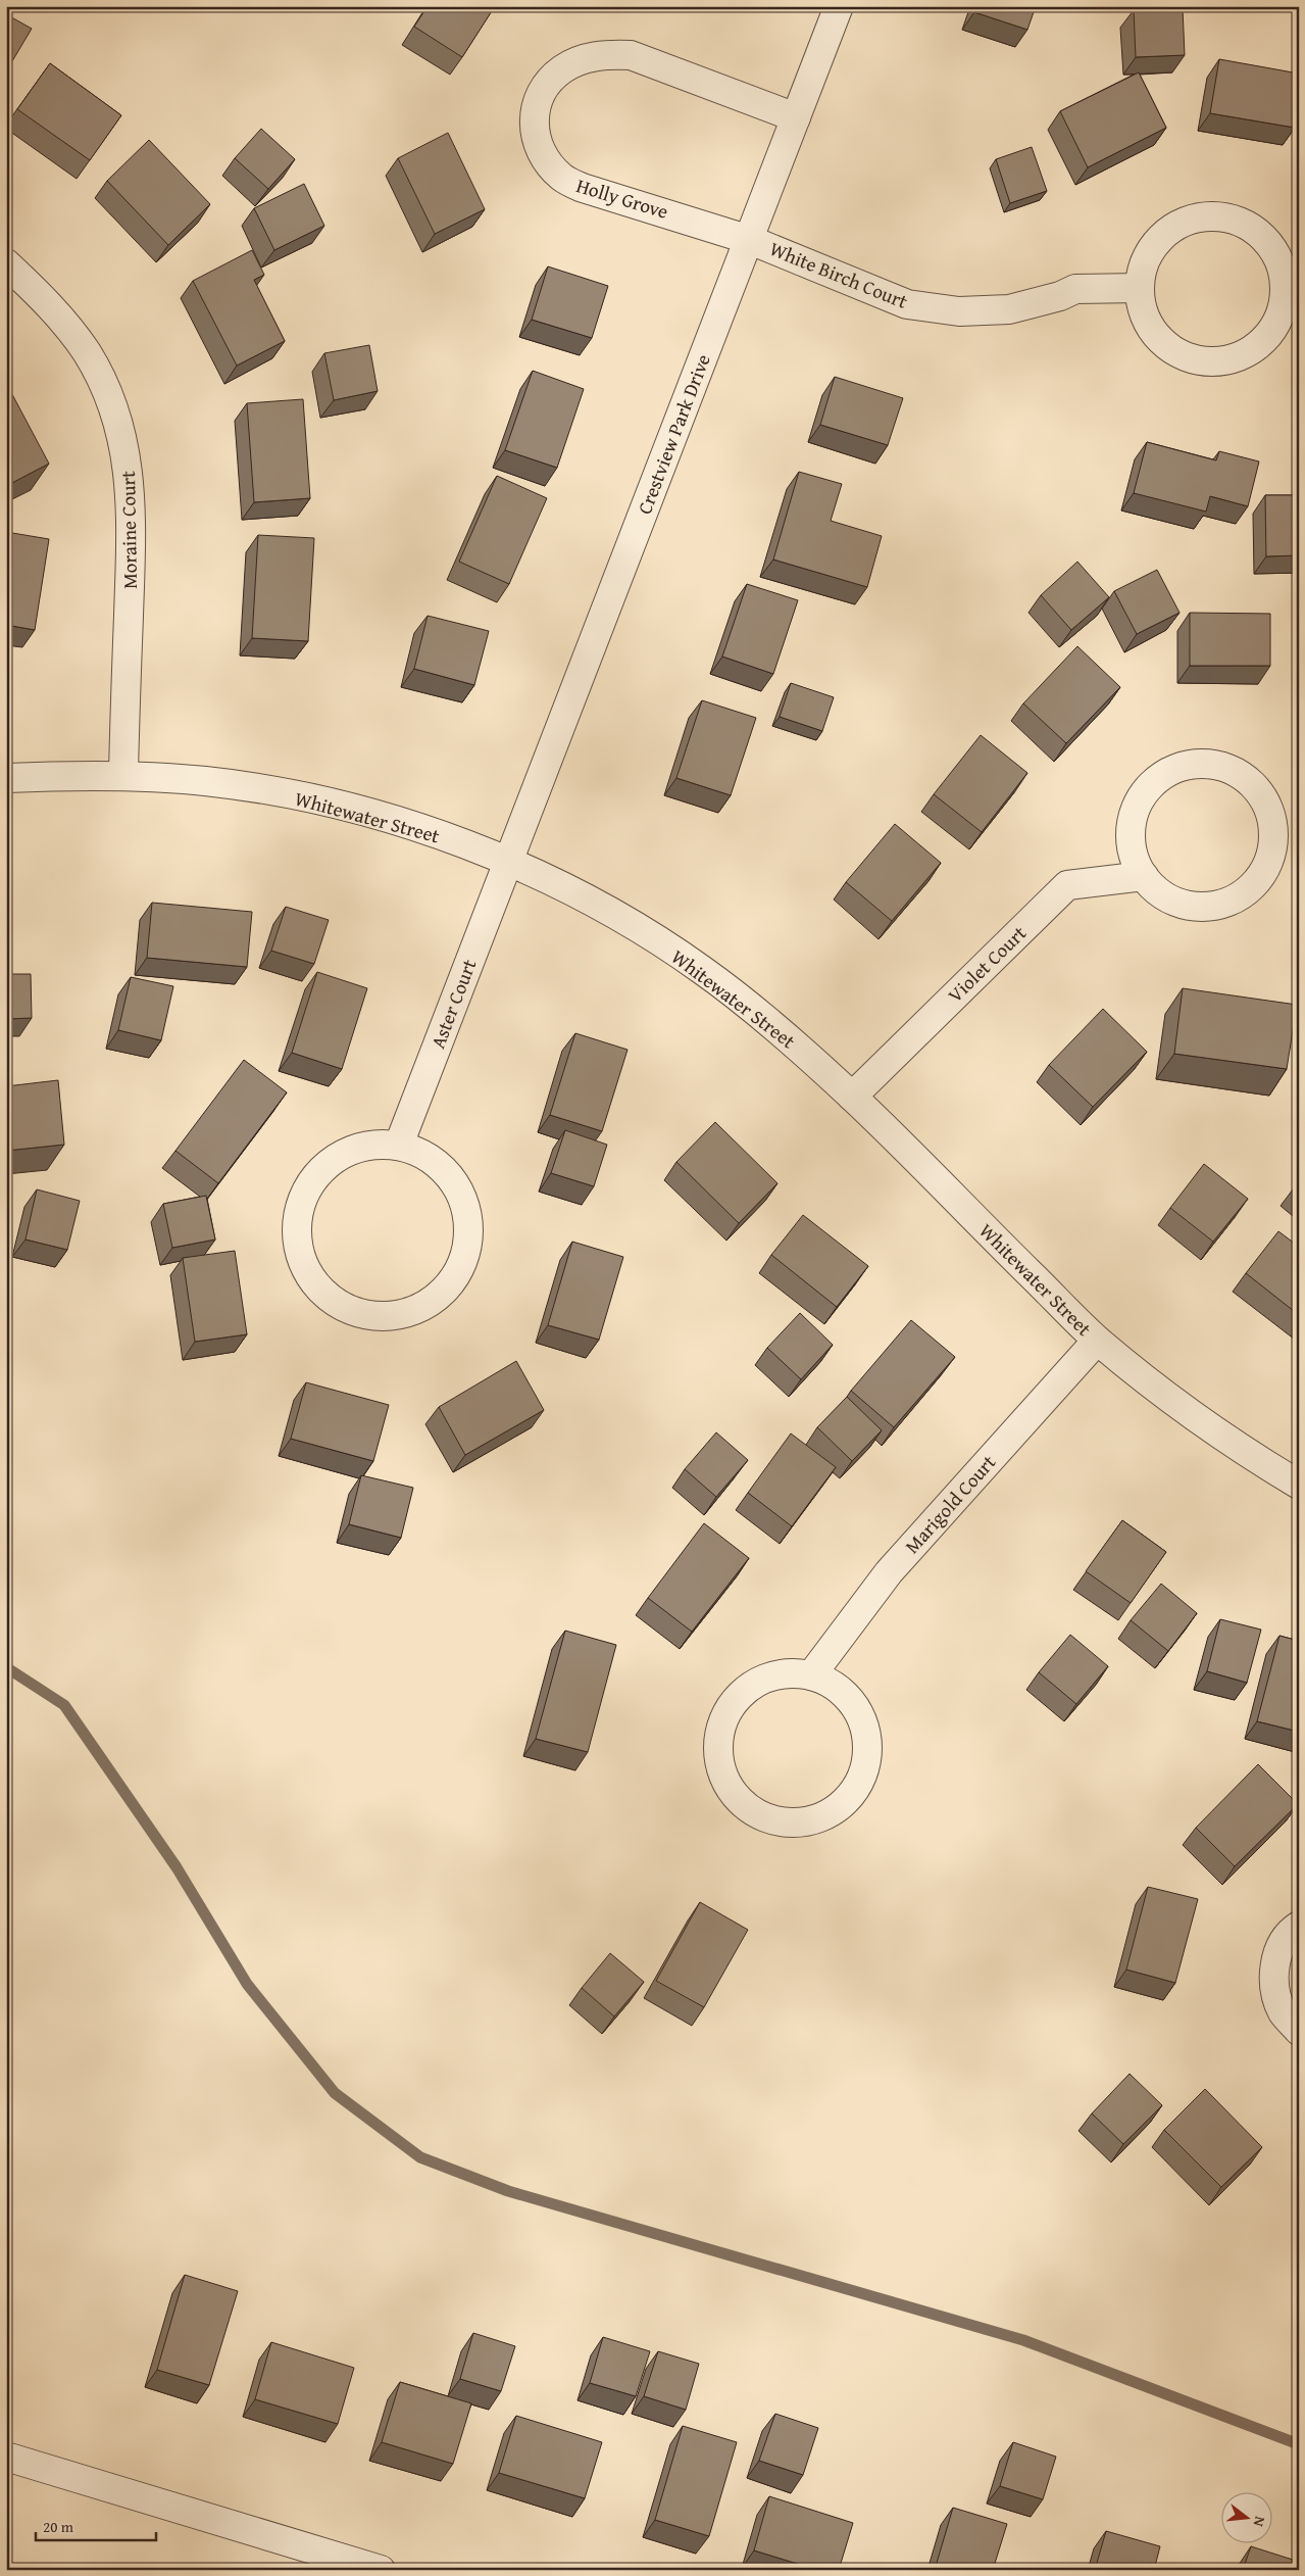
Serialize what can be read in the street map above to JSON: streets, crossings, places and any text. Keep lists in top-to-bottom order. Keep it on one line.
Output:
{"streets":{"street":["Holly Grove","White Birch Court","Crestview Park Drive","Moraine Court","Whitewater Street","Violet Court","Aster Court","Marigold Court"]},"crossings":[["Holly Grove","White Birch Court"],["Holly Grove","Crestview Park Drive"],["White Birch Court","Crestview Park Drive"],["Crestview Park Drive","Whitewater Street"],["Crestview Park Drive","Aster Court"],["Moraine Court","Whitewater Street"],["Whitewater Street","Violet Court"],["Whitewater Street","Aster Court"],["Whitewater Street","Marigold Court"]],"scale_bar":"20 m","north":"right"}
